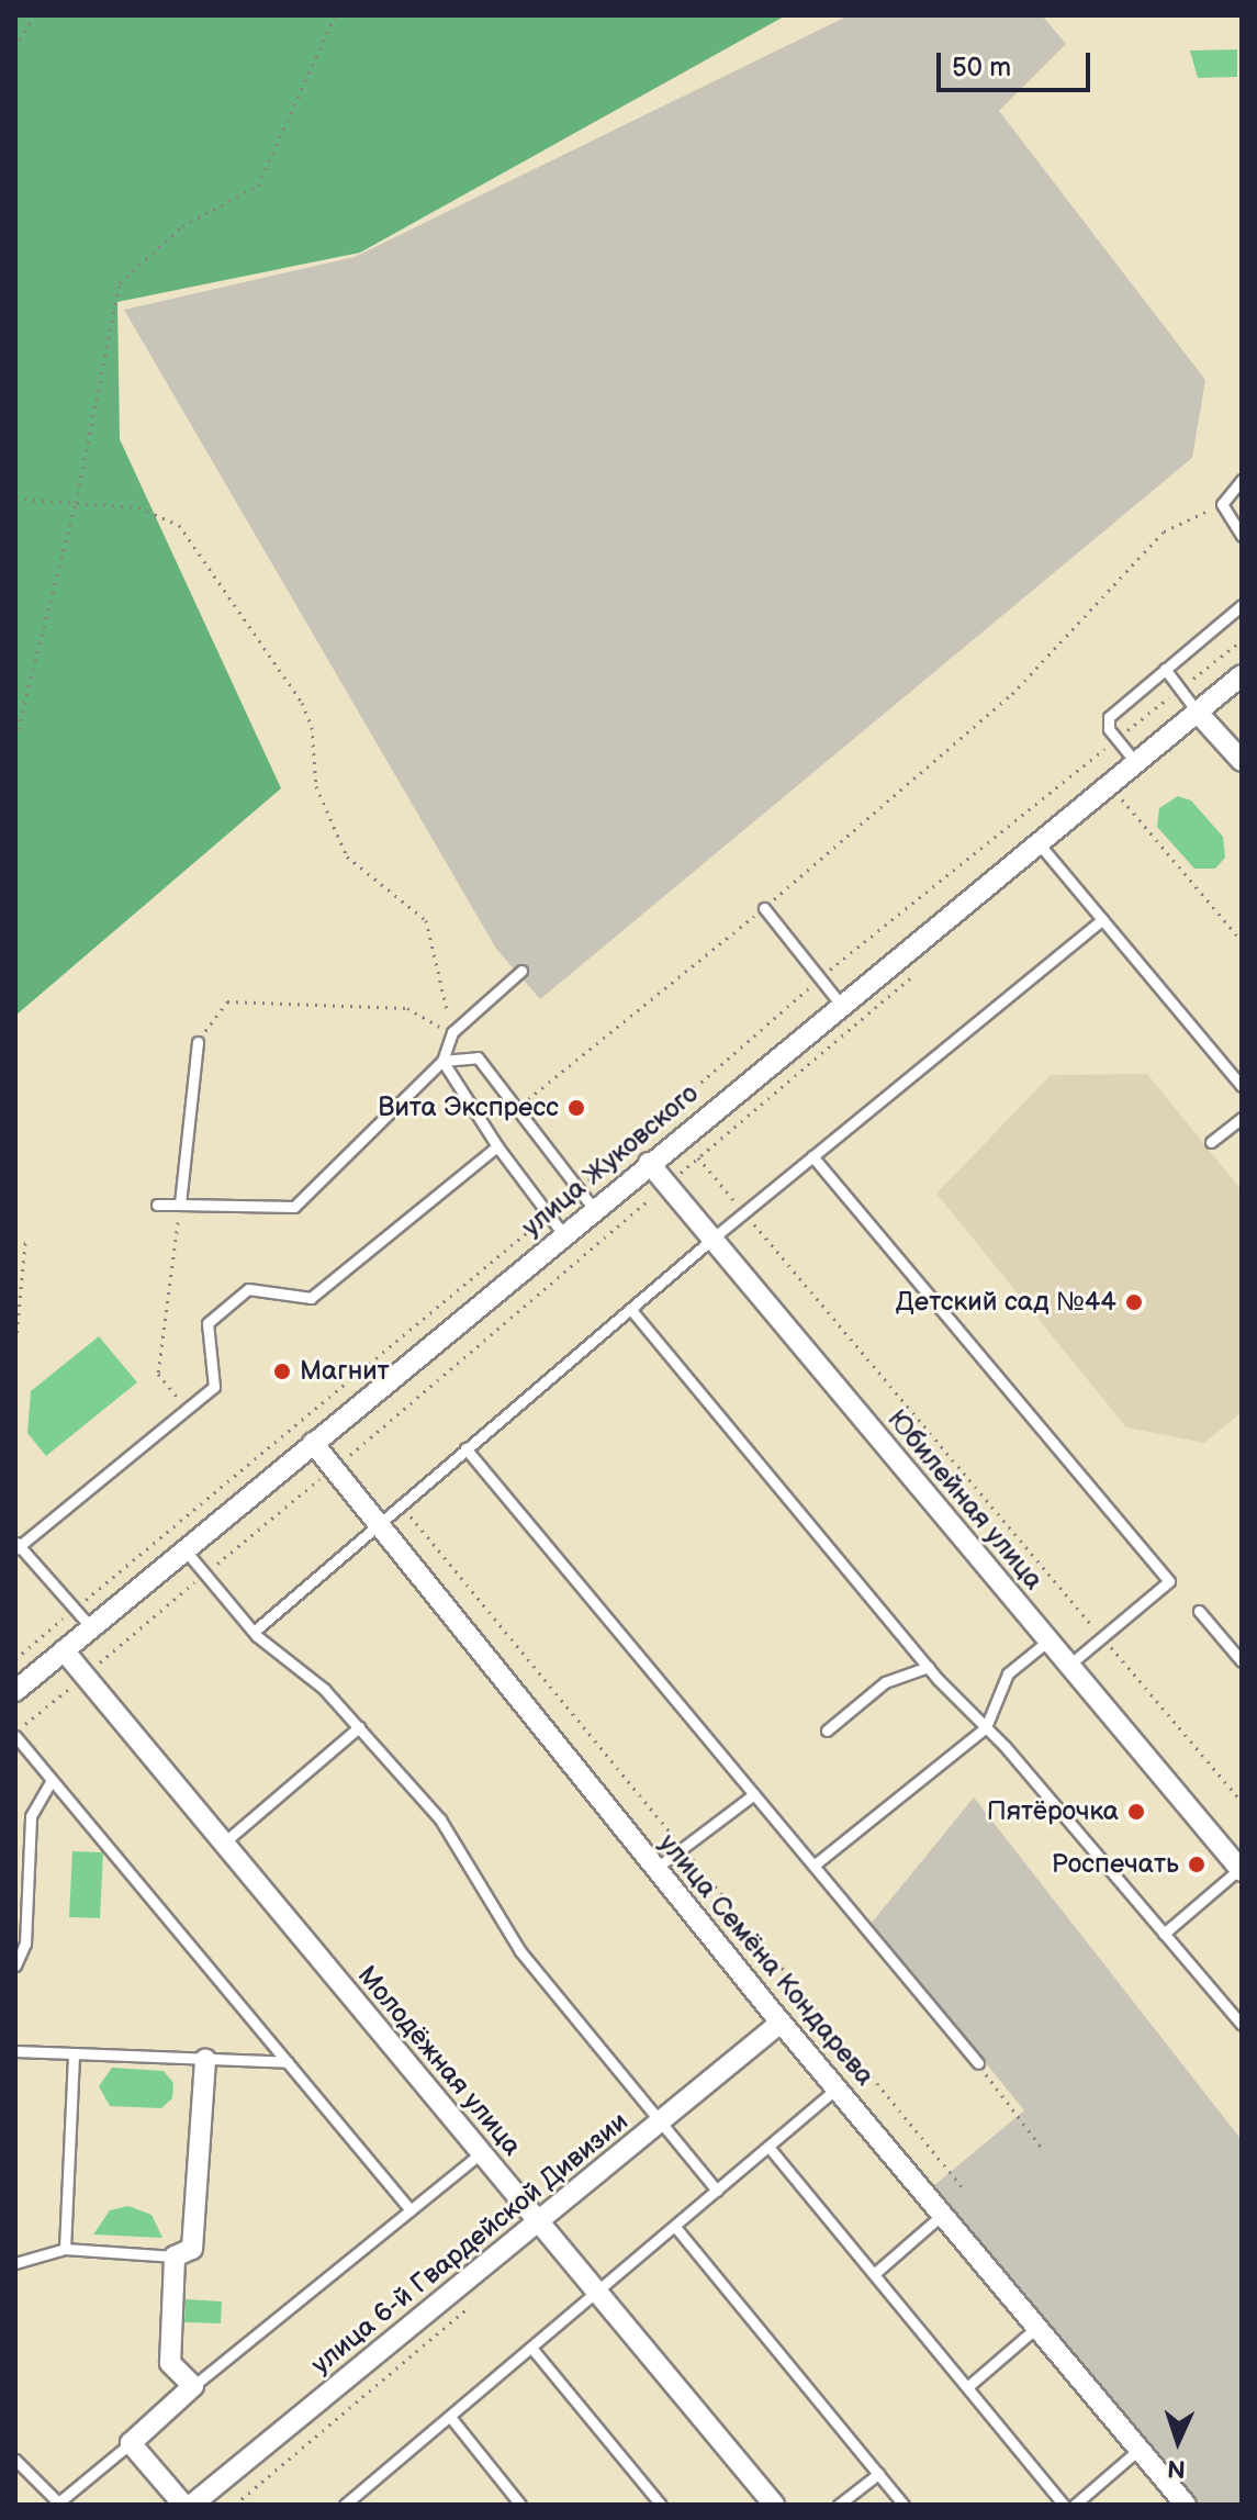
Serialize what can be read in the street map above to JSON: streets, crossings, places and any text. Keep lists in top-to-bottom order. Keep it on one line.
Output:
{"streets":{"street":["улица Жуковского","Юбилейная улица","улица Семёна Кондарева","Молодёжная улица","улица 6-й Гвардейской Дивизии"]},"crossings":[["улица Жуковского","Юбилейная улица"],["улица Жуковского","улица Семёна Кондарева"],["улица Жуковского","Молодёжная улица"],["улица Семёна Кондарева","улица 6-й Гвардейской Дивизии"],["Молодёжная улица","улица 6-й Гвардейской Дивизии"]],"places":["Вита Экспресс","Детский сад №44","Магнит","Пятёрочка","Роспечать"],"scale_bar":"50 m","north":"bottom"}
